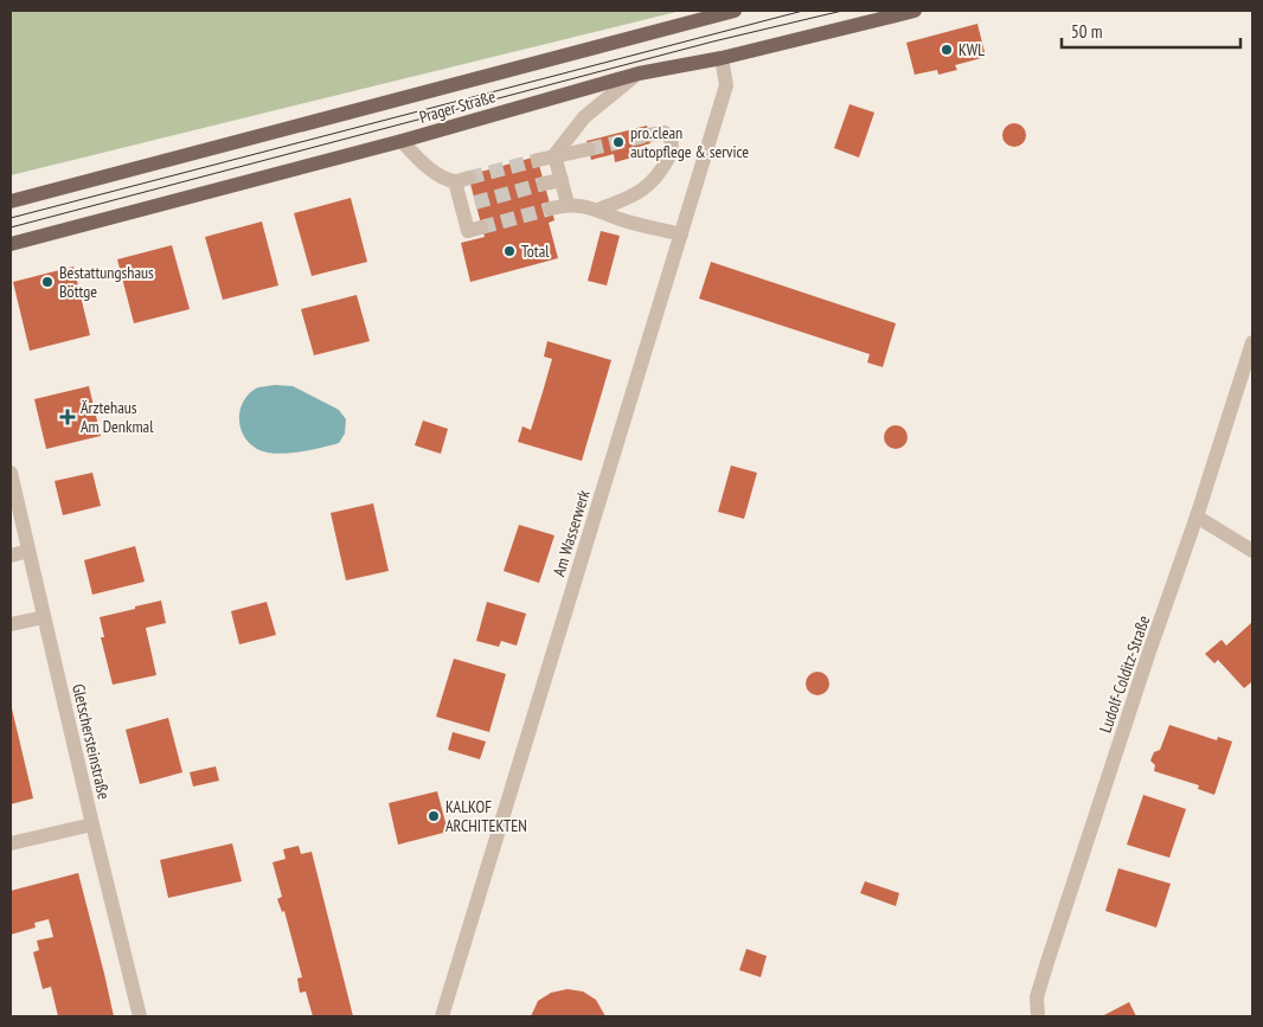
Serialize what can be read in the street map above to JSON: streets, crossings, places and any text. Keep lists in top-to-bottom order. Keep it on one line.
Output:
{"streets":{"main road":["Prager Straße"],"street":["Am Wasserwerk","Ludolf-Colditz-Straße","Gletschersteinstraße"]},"crossings":[["Prager Straße","Am Wasserwerk"]],"places":{"other":["KWL","pro.clean autopflege & service","Total","Bestattungshaus Böttge","KALKOF ARCHITEKTEN"],"health":["Ärztehaus Am Denkmal"]},"scale_bar":"50 m"}
